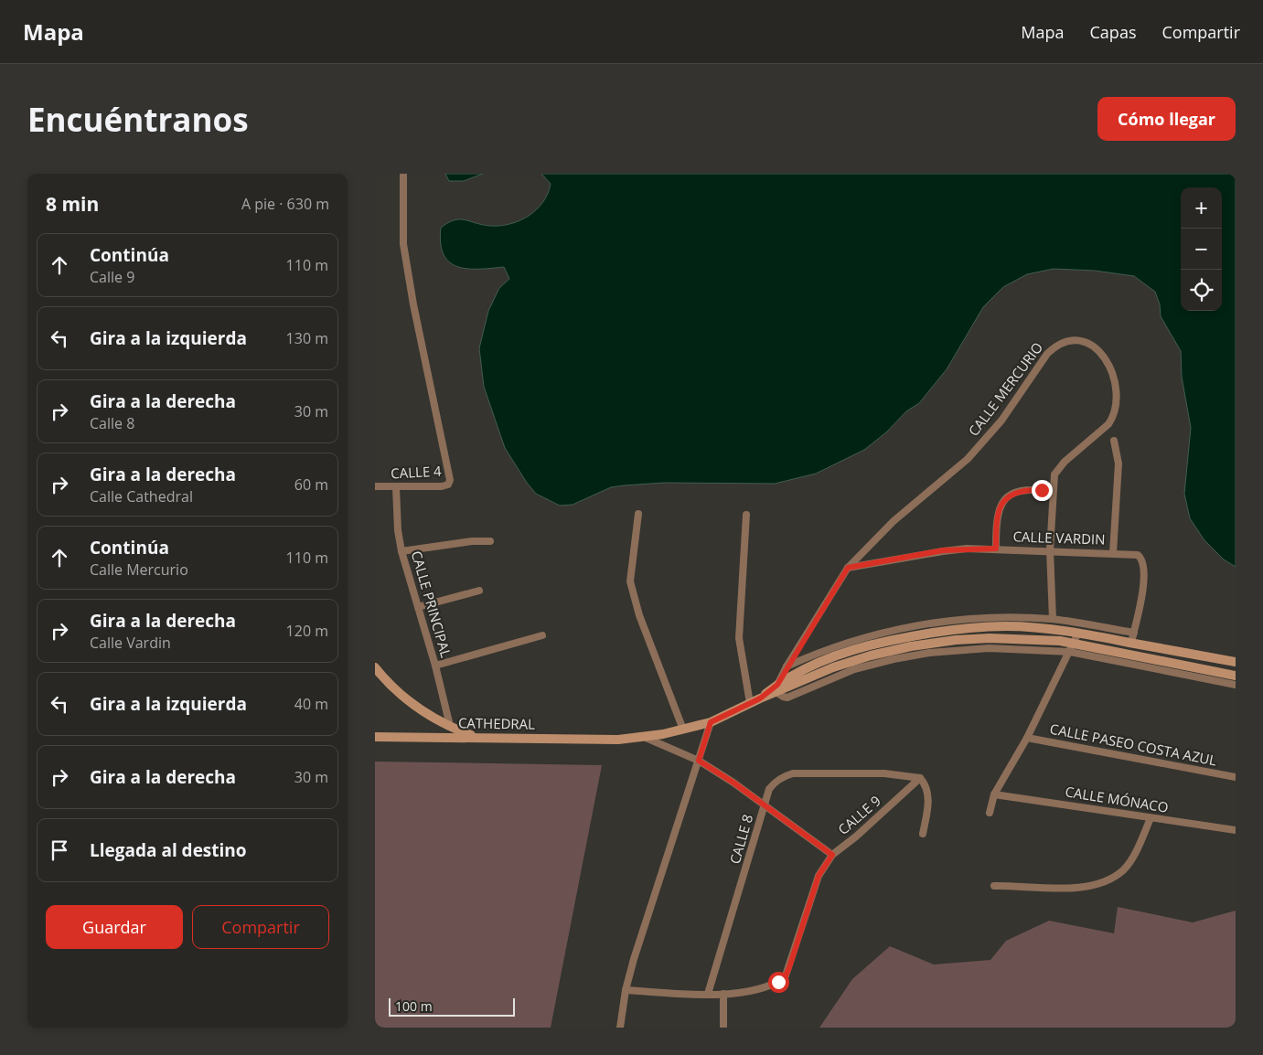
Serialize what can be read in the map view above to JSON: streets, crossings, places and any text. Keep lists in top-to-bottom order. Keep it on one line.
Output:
{"streets":{"street":["CALLE MERCURIO","CALLE 4","CALLE VARDIN","CALLE PRINCIPAL","CATHEDRAL","CALLE PASEO COSTA AZUL","CALLE MÓNACO","CALLE 9","CALLE 8"]},"crossings":[["CALLE MERCURIO","CALLE VARDIN"],["CALLE MERCURIO","CATHEDRAL"],["CALLE 4","CALLE PRINCIPAL"],["CALLE 9","CALLE 8"]],"scale_bar":"100 m","page":{"header":"Mapa","nav":["Mapa","Capas","Compartir"],"buttons":["Cómo llegar",["Guardar","Compartir"]],"title":"Encuéntranos","heading":["8 min","A pie · 630 m"],"map_buttons":["+","−"],"list":[["Continúa","Calle 9","110 m"],["Gira a la izquierda","130 m"],["Gira a la derecha","Calle 8","30 m"],["Gira a la derecha","Calle Cathedral","60 m"],["Continúa","Calle Mercurio","110 m"],["Gira a la derecha","Calle Vardin","120 m"],["Gira a la izquierda","40 m"],["Gira a la derecha","30 m"],"Llegada al destino"],"scale":"100 m"}}
